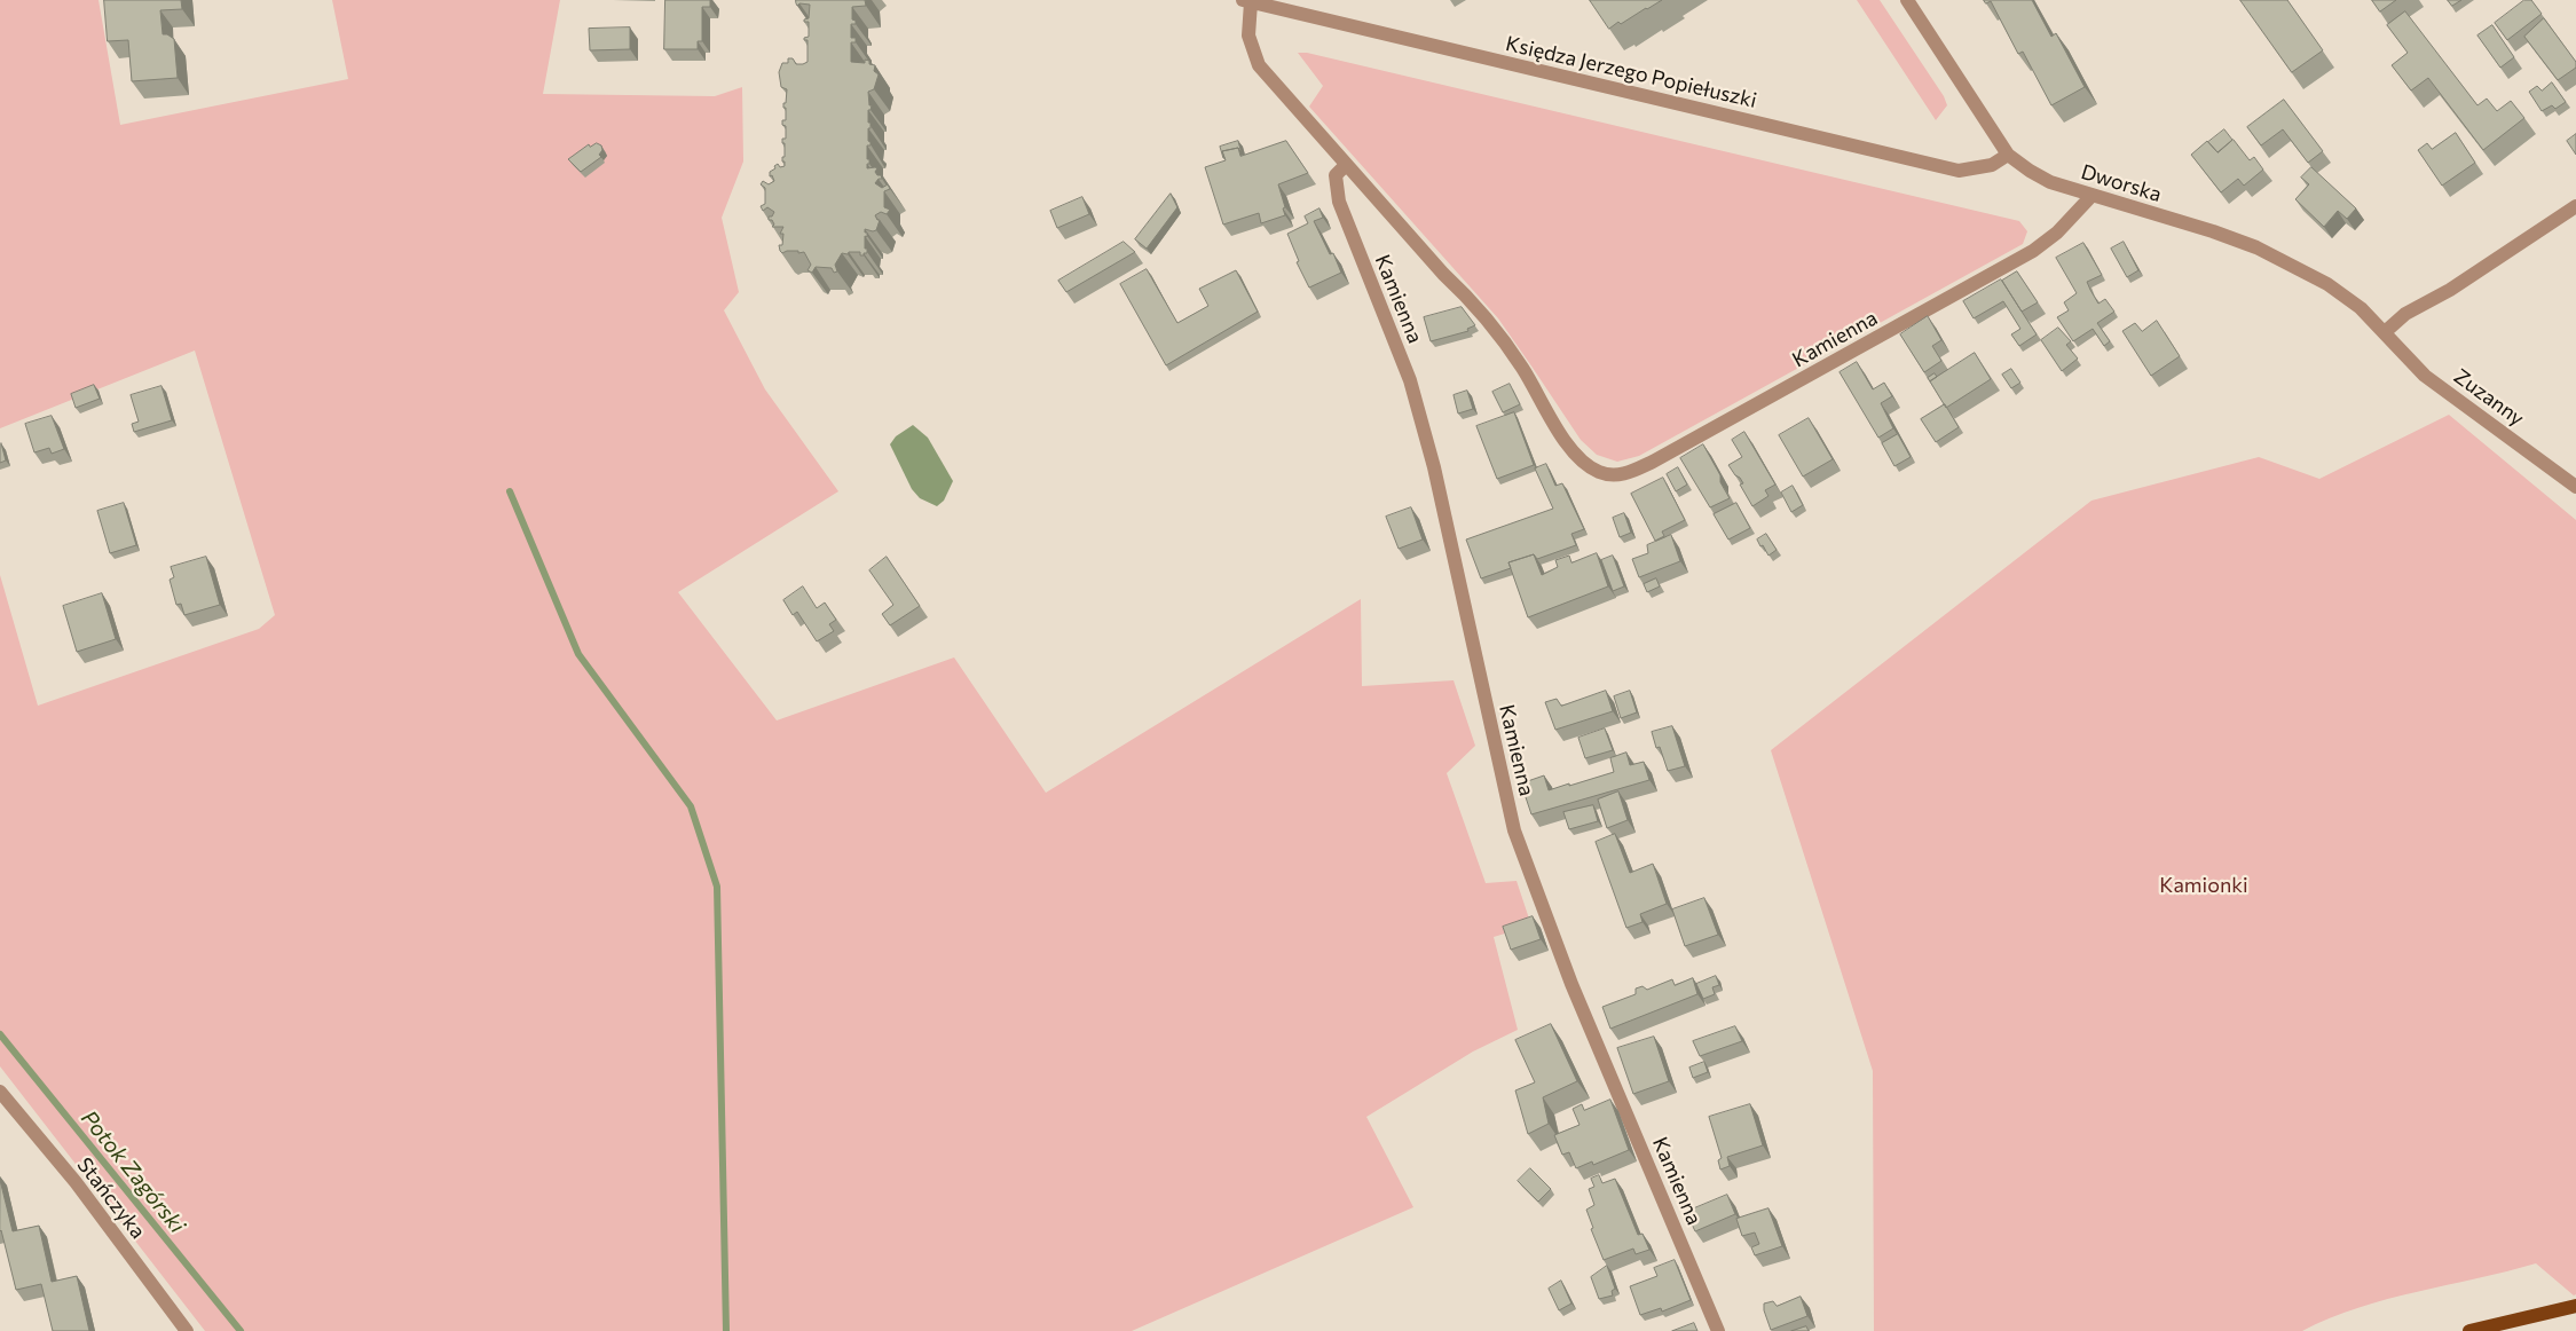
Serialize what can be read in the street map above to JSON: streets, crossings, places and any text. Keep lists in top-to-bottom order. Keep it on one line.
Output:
{"streets":{"street":["Księdza Jerzego Popiełuszki","Dworska","Kamienna","Zuzanny","Stańczyka"]},"crossings":[["Księdza Jerzego Popiełuszki","Dworska"],["Księdza Jerzego Popiełuszki","Kamienna"],["Dworska","Kamienna"],["Dworska","Zuzanny"]],"water":["Potok Zagórski"],"parks":["Kamionki"]}
